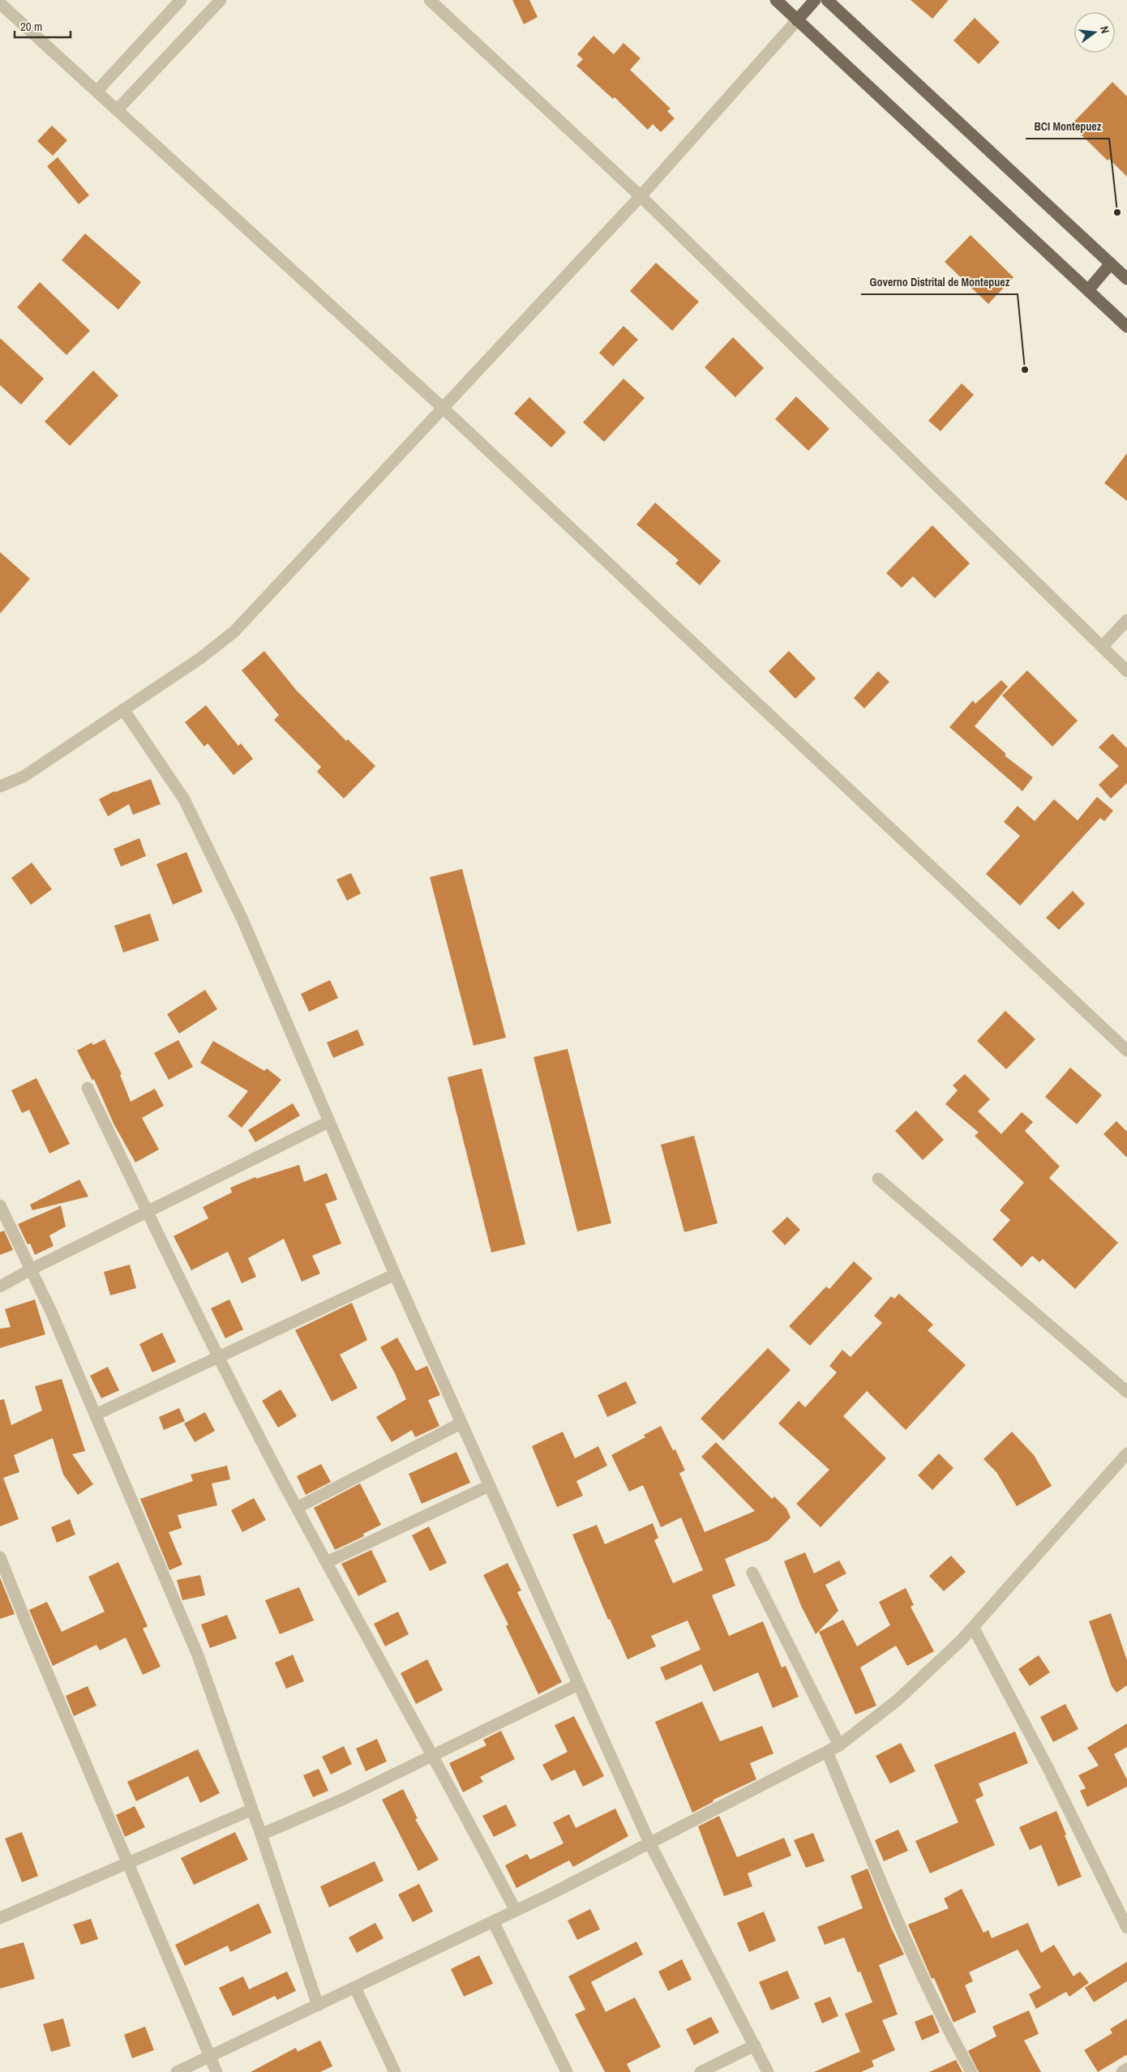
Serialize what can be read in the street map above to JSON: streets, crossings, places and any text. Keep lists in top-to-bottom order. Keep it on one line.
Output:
{"places":["BCI Montepuez","Governo Distrital de Montepuez"],"scale_bar":"20 m","north":"right"}
